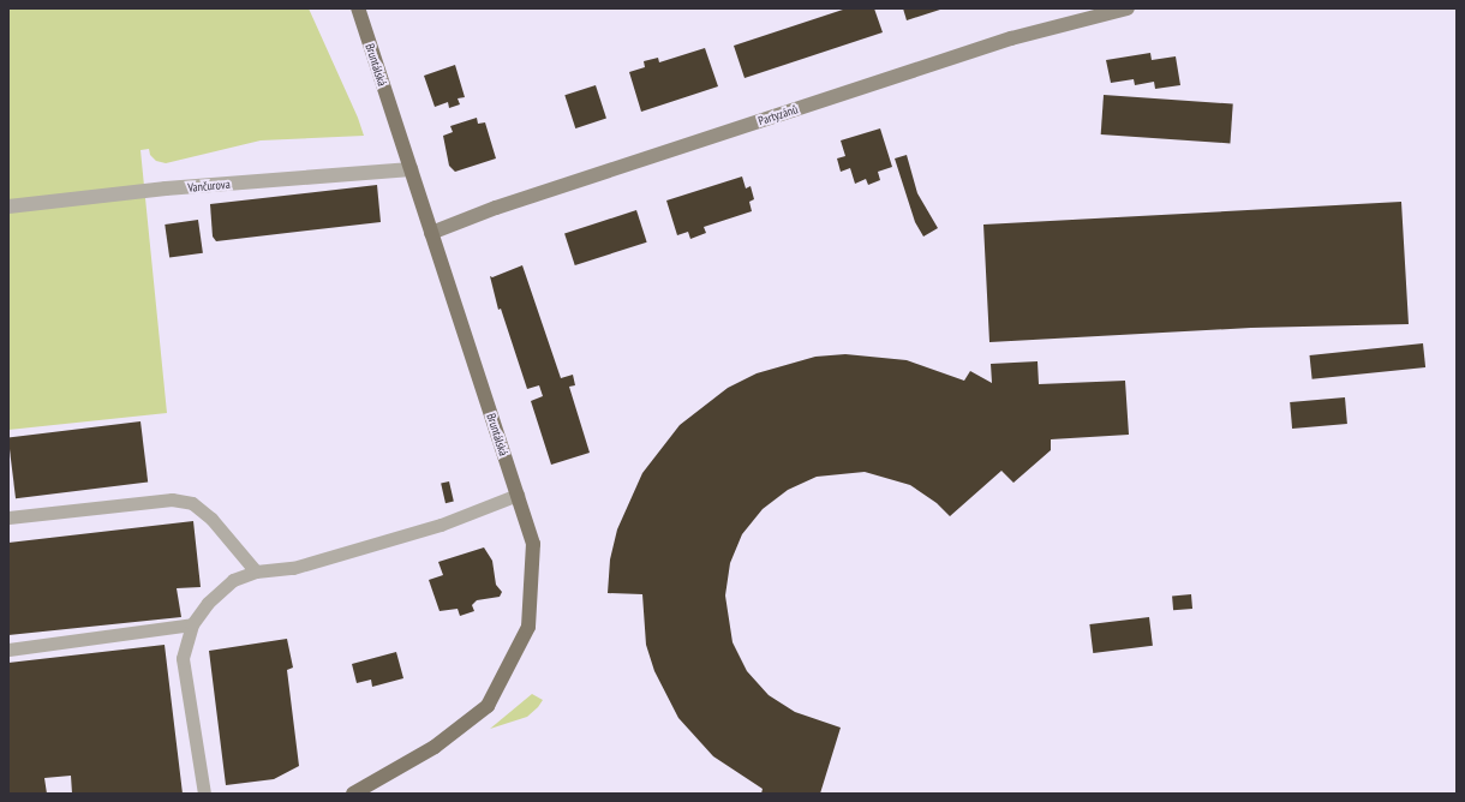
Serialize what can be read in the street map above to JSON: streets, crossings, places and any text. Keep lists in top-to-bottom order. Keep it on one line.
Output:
{"streets":{"main road":["Bruntálská"],"street":["Partyzánů","Vančurova"]},"crossings":[["Bruntálská","Partyzánů"],["Bruntálská","Vančurova"]]}
